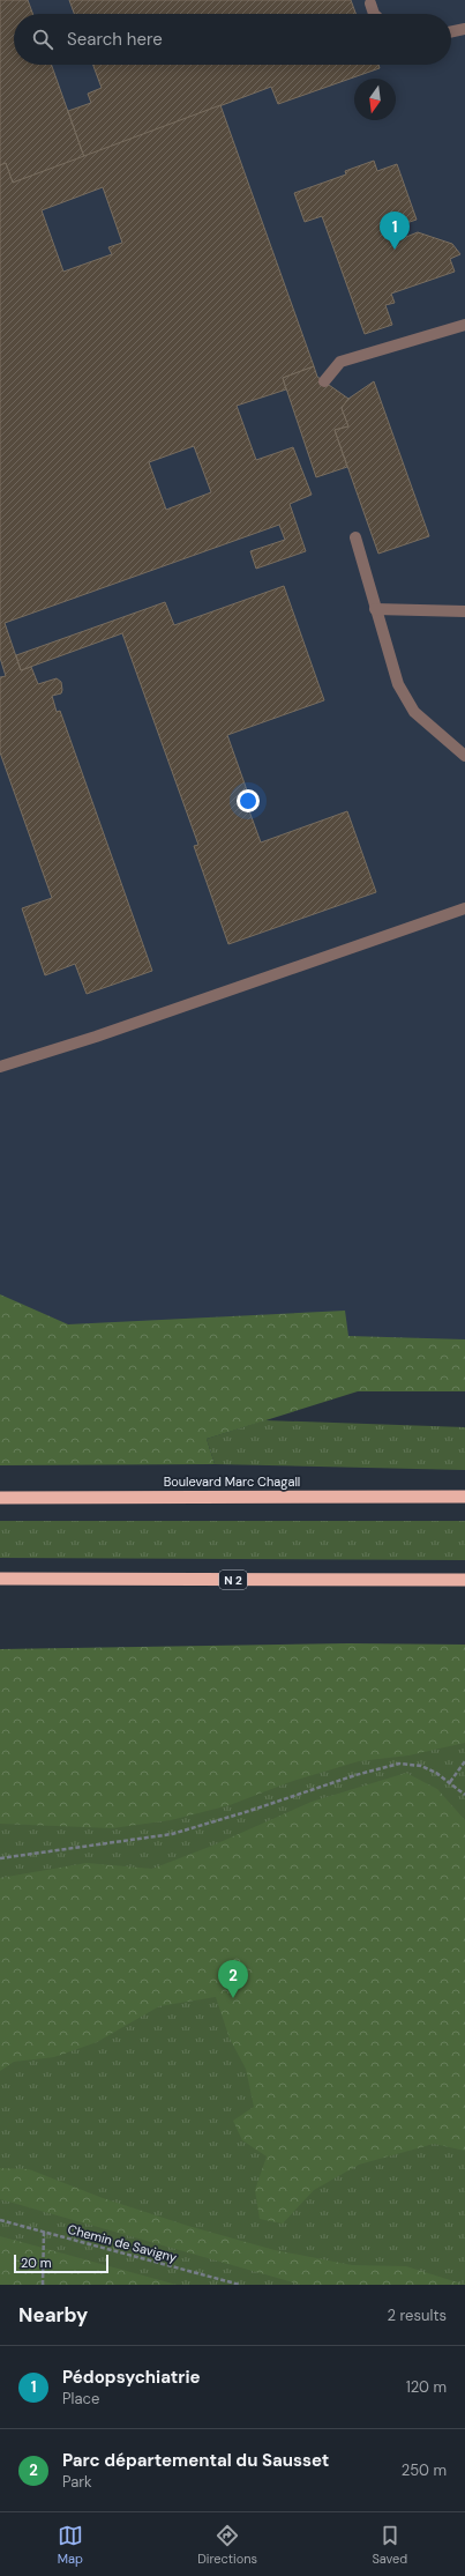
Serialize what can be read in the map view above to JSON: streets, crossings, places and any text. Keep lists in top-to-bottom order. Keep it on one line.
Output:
{"streets":{"highway":["Boulevard Marc Chagall","N 2"],"path":["Chemin de Savigny"]},"scale_bar":"20 m","north":"bottom","page":{"search":"Search here","pins":["1","2"],"scale":"20 m","heading":["Nearby","2 results"],"list":[{"mark":"1","name":"Pédopsychiatrie","note":"Place","value":"120 m"},{"mark":"2","name":"Parc départemental du Sausset","note":"Park","value":"250 m"}],"nav":["Map","Directions","Saved"]}}
